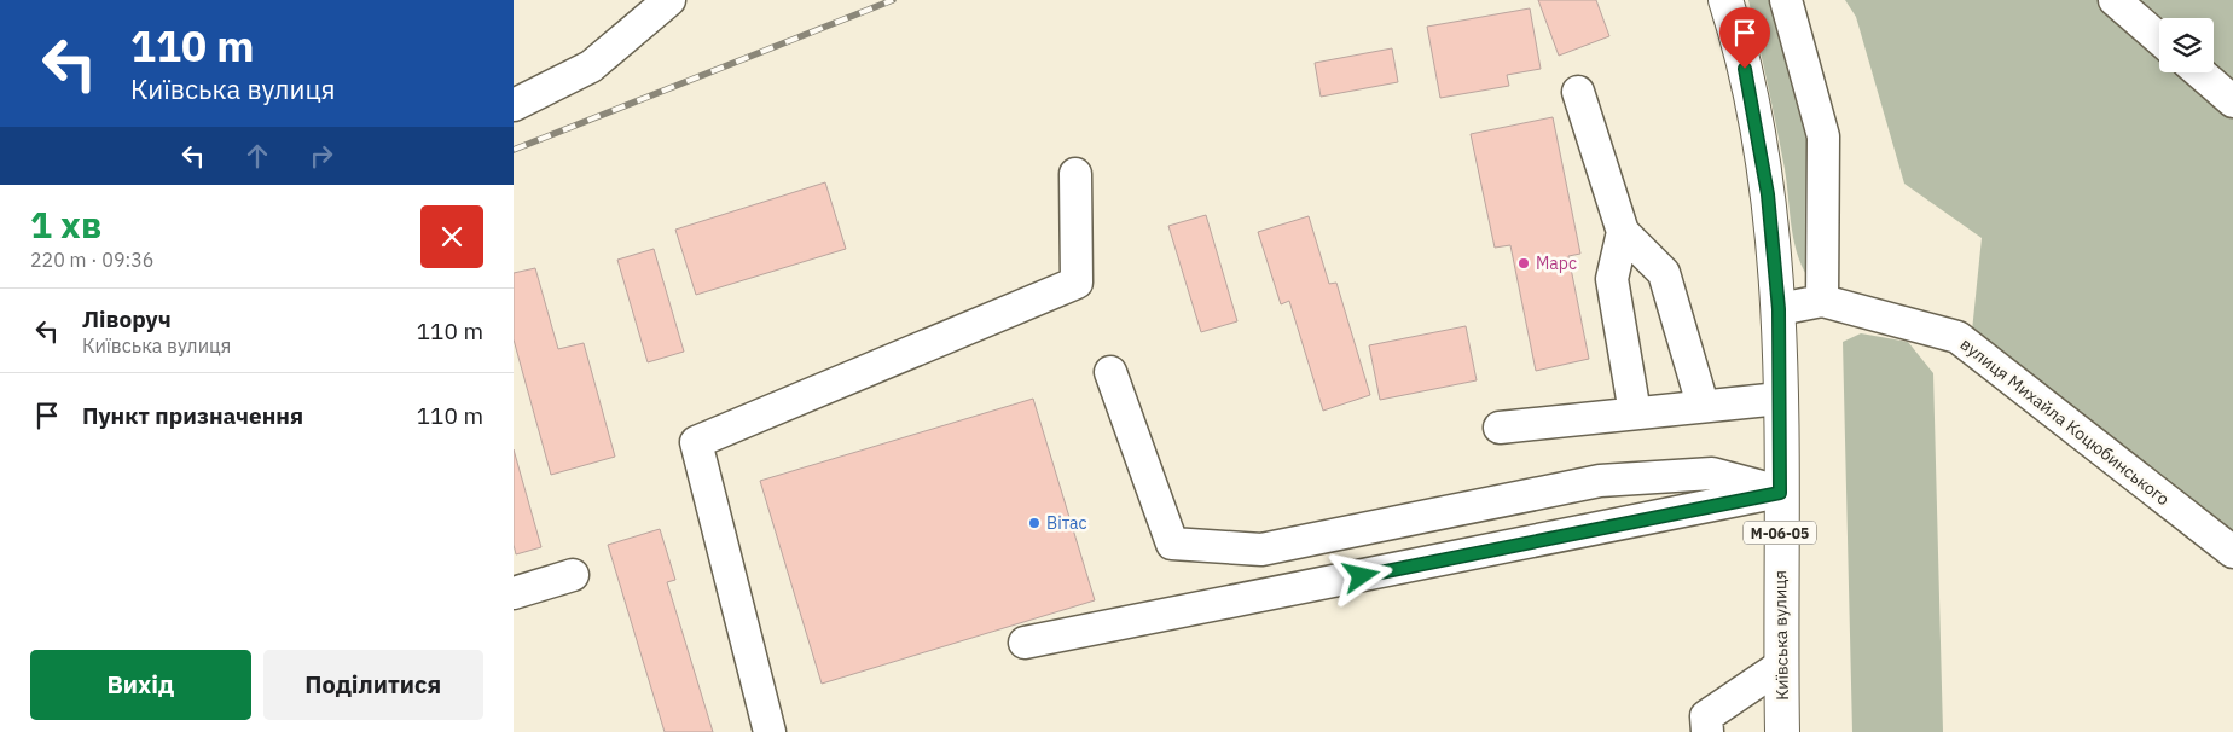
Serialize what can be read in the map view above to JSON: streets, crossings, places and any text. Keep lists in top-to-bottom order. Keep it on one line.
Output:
{"streets":{"highway":["М-06-05","Київська вулиця"],"street":["вулиця Михайла Коцюбинського"]},"crossings":[["вулиця Михайла Коцюбинського","Київська вулиця"]],"places":["Марс","Вітас"],"page":{"turn":["110 m","Київська вулиця"],"heading":["1 хв","220 m · 09:36"],"list":[{"name":"Ліворуч","note":"Київська вулиця","value":"110 m"},{"name":"Пункт призначення","value":"110 m"}],"buttons":["Вихід","Поділитися"]}}
